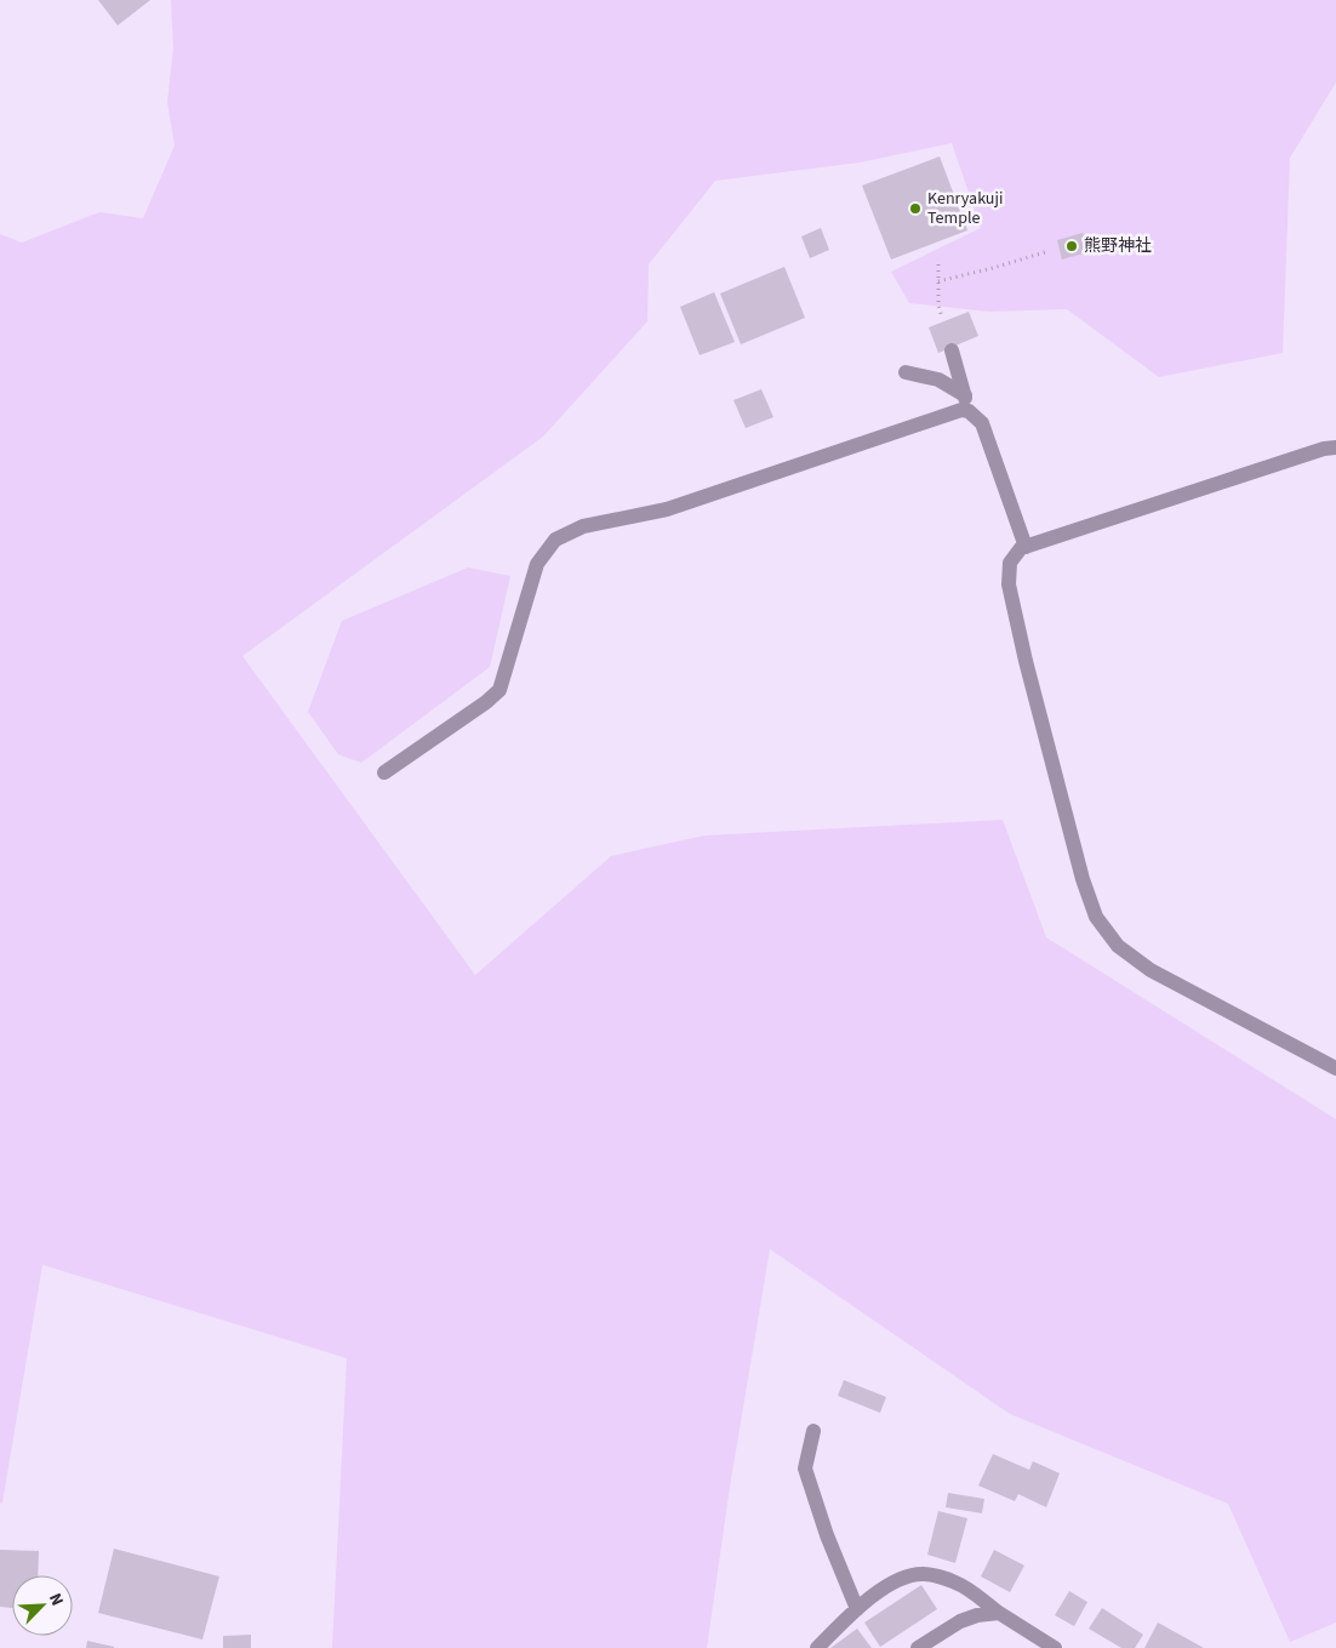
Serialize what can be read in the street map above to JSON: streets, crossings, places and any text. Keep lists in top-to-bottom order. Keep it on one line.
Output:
{"places":["Kenryakuji Temple","熊野神社"],"north":"top right"}
